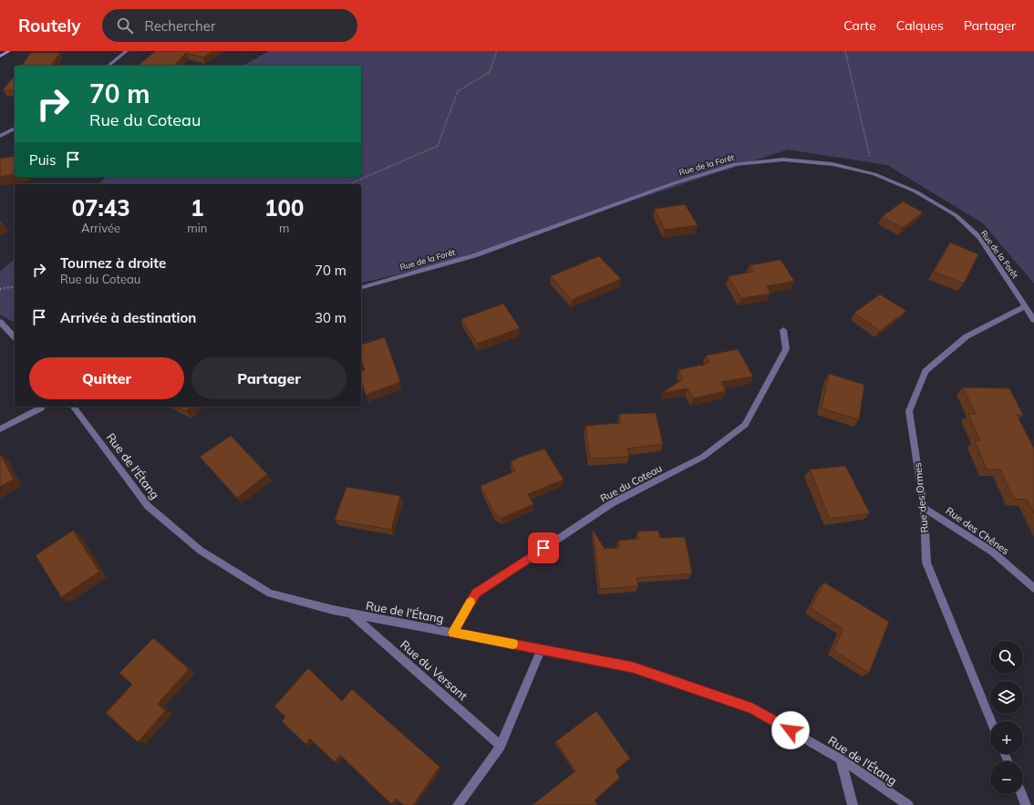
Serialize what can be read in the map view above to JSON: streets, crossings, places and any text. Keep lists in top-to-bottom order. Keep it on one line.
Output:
{"streets":{"street":["Rue de la Forêt","Rue de l'Étang","Rue du Coteau","Rue des Ormes","Rue des Chênes","Rue du Versant"]},"crossings":[["Rue de la Forêt","Rue des Ormes"],["Rue de l'Étang","Rue du Coteau"],["Rue de l'Étang","Rue du Versant"],["Rue des Ormes","Rue des Chênes"]],"page":{"header":"Routely","search":"Rechercher","nav":["Carte","Calques","Partager"],"turn":["70 m","Rue du Coteau"],"then":"Puis","eta":["07:43","Arrivée","1","min","100","m"],"list":[{"name":"Tournez à droite","note":"Rue du Coteau","value":"70 m"},{"name":"Arrivée à destination","value":"30 m"}],"buttons":["Quitter","Partager"],"map_buttons":["+","−"]}}
